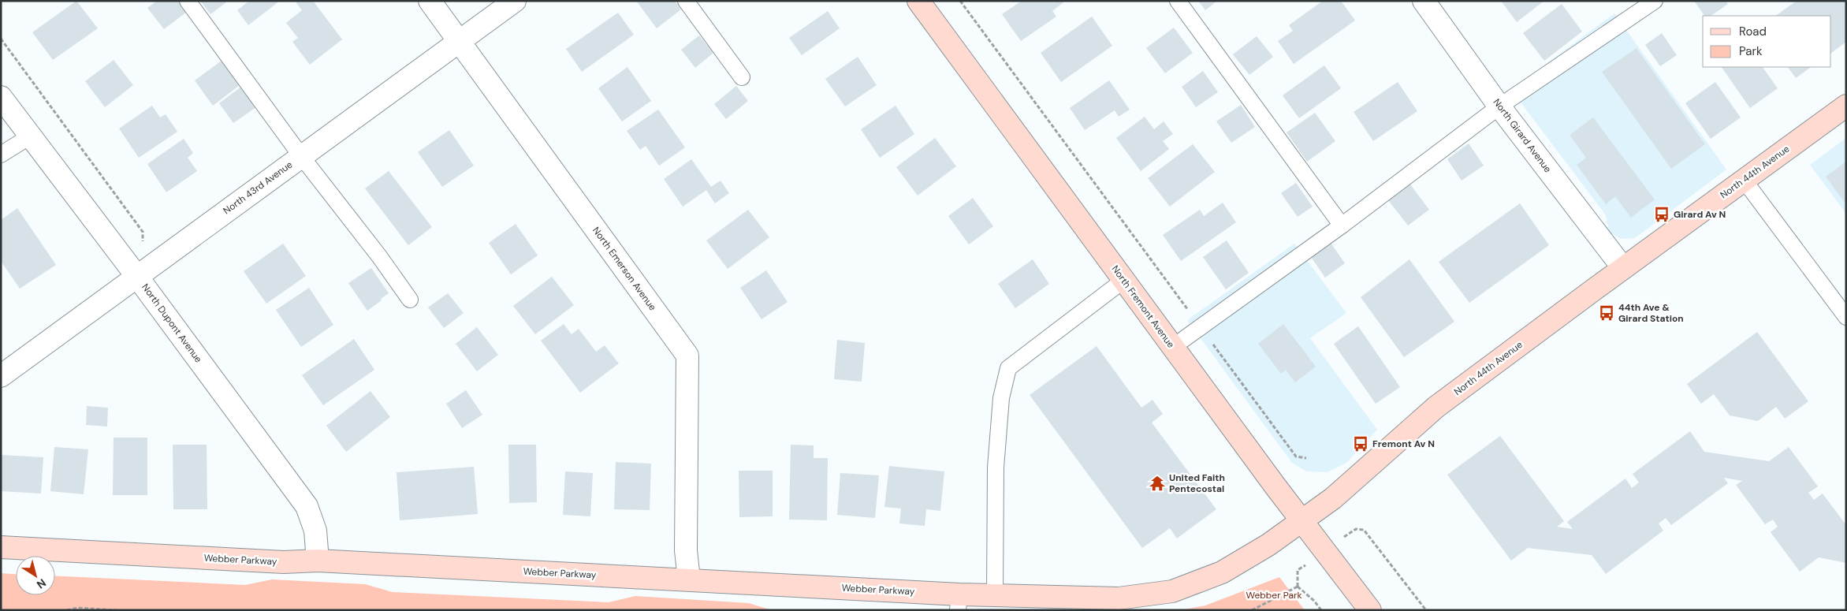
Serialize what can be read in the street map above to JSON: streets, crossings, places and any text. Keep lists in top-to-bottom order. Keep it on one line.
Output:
{"streets":{"street":["North Girard Avenue","North 44th Avenue","North 43rd Avenue","North Emerson Avenue","North Fremont Avenue","North Dupont Avenue","Webber Parkway"]},"crossings":[["North Girard Avenue","North 44th Avenue"],["North 44th Avenue","North Fremont Avenue"],["North 44th Avenue","Webber Parkway"],["North 43rd Avenue","North Emerson Avenue"],["North 43rd Avenue","North Dupont Avenue"],["North Emerson Avenue","Webber Parkway"],["North Dupont Avenue","Webber Parkway"]],"parks":["Webber Park"],"places":{"bus stop":["Girard Av N","44th Ave & Girard Station","Fremont Av N"],"temple":["United Faith Pentecostal"]},"legend":["Road","Park"],"north":"bottom right"}
